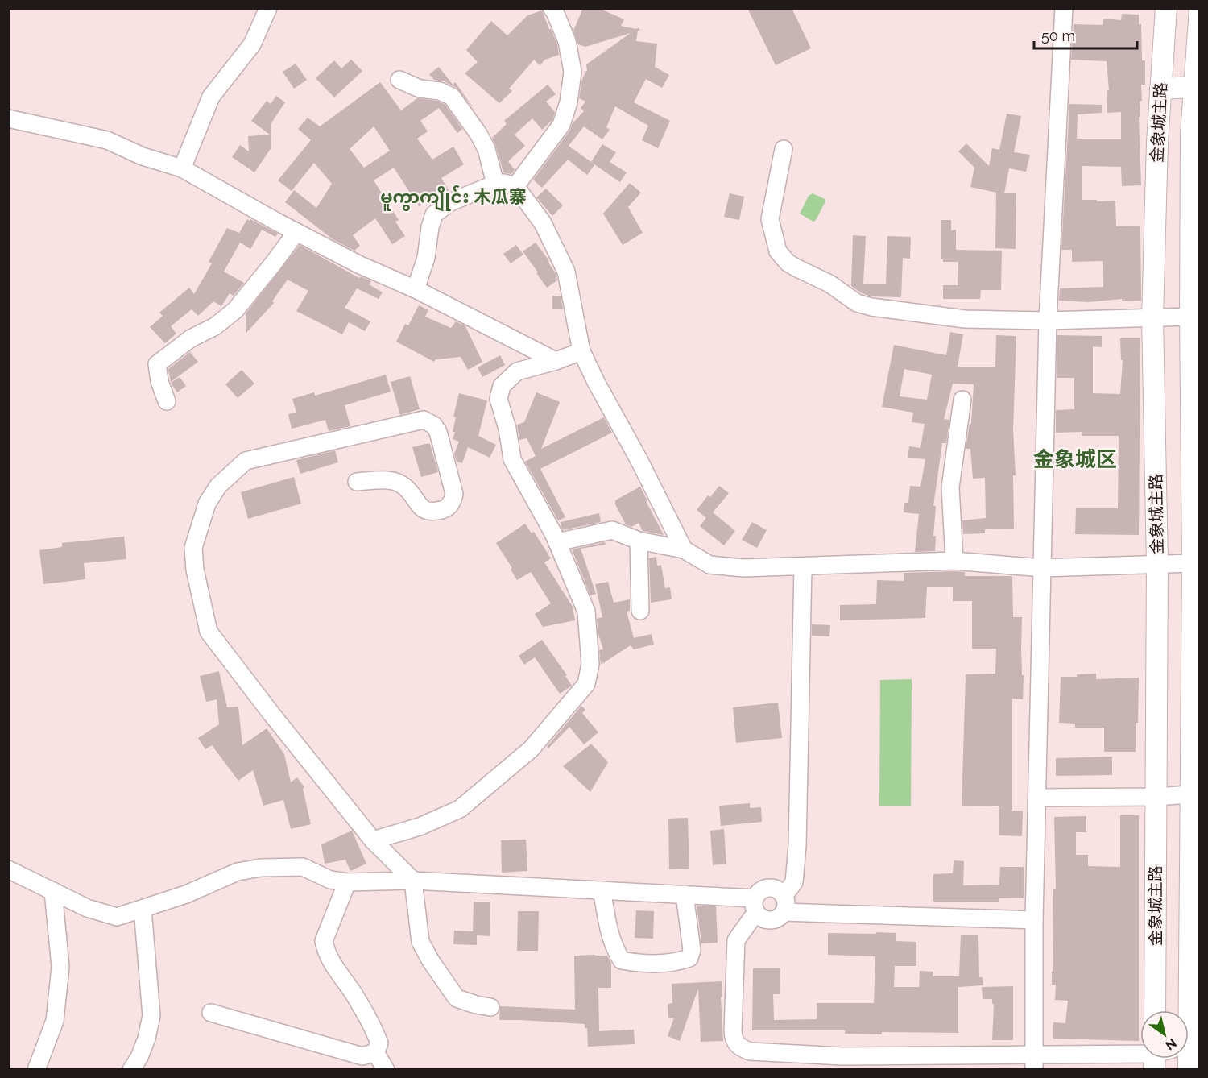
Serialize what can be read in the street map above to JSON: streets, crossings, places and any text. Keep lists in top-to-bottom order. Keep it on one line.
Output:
{"streets":{"main road":["金象城主路"]},"districts":["မူကွာကျိုင်း 木瓜寨","金象城区"],"scale_bar":"50 m","north":"bottom right"}
